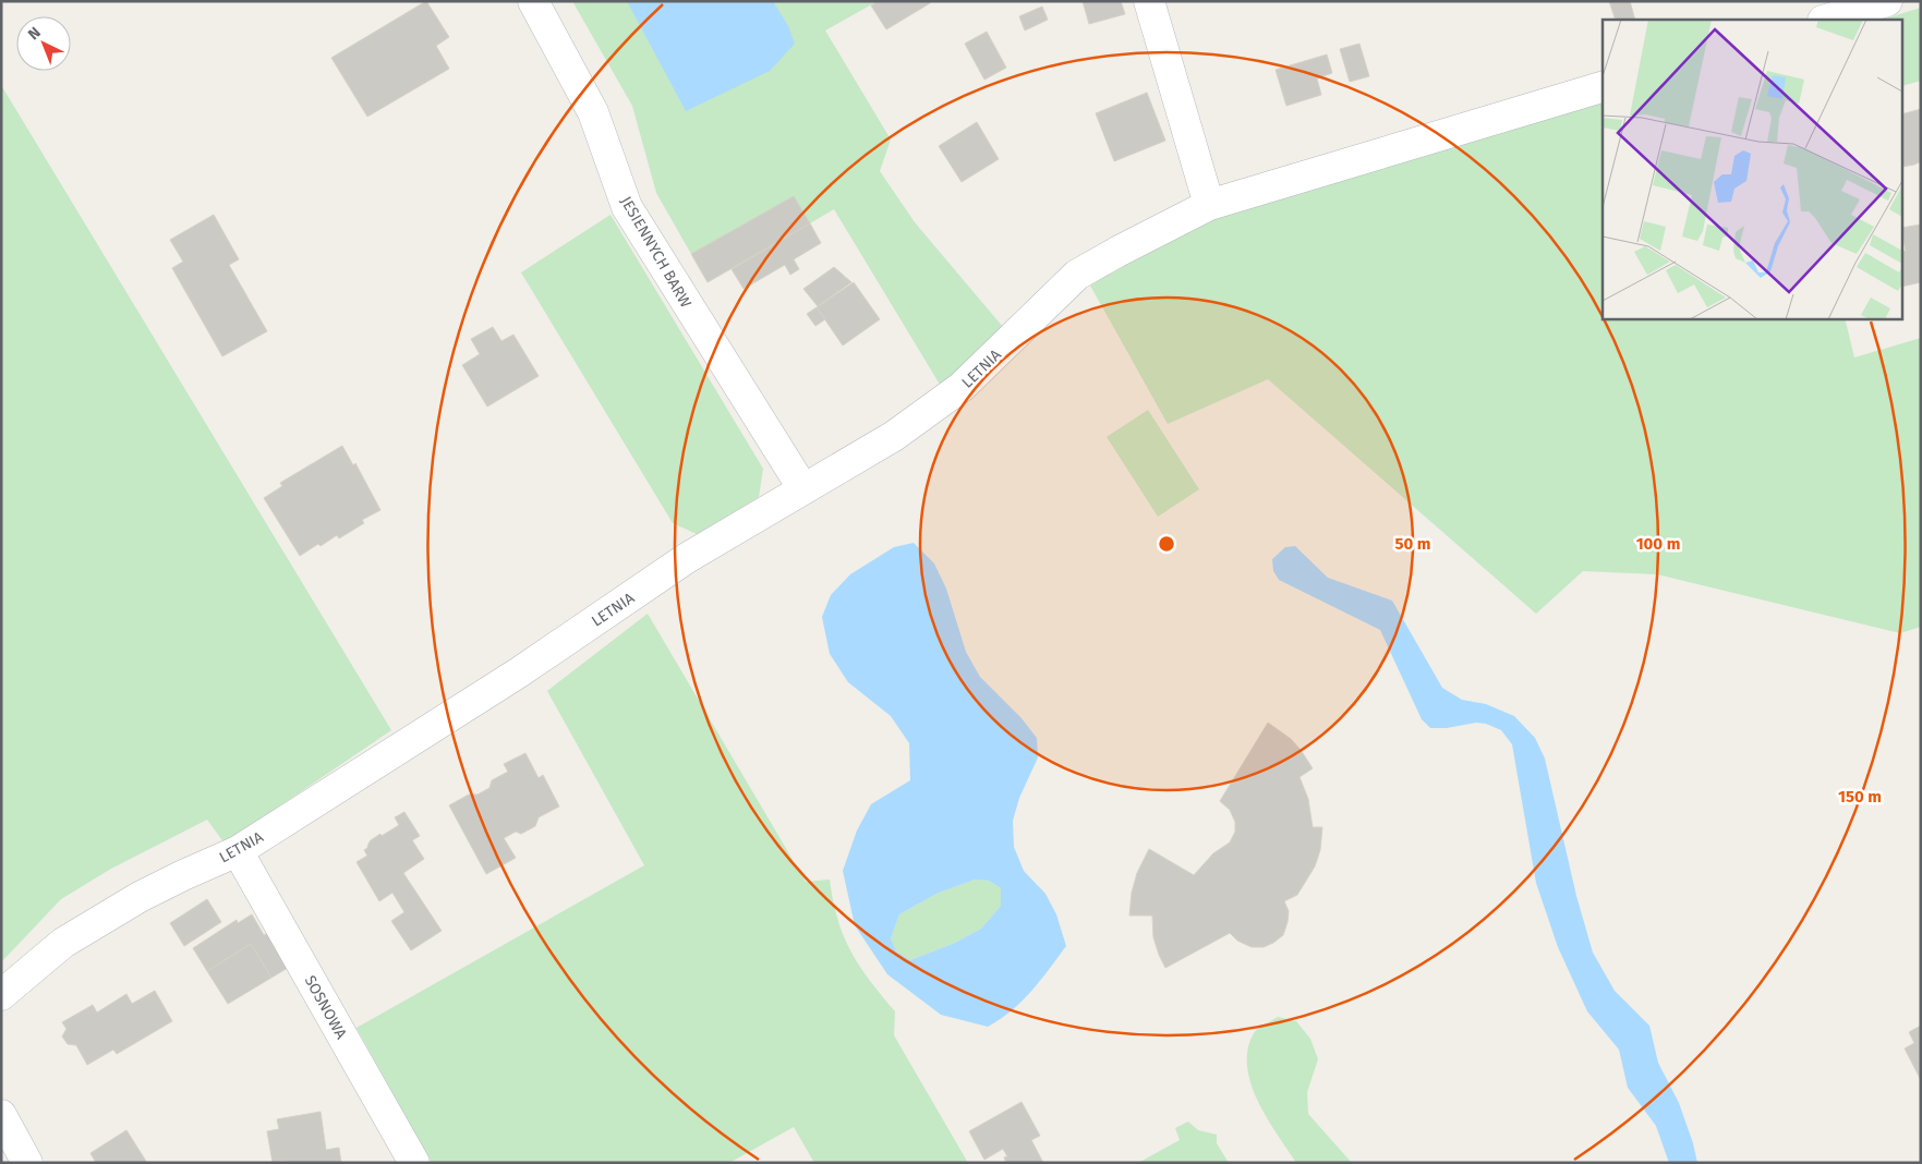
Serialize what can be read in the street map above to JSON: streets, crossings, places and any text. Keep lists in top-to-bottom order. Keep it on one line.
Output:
{"streets":{"street":["JESIENNYCH BARW","LETNIA","SOSNOWA"]},"crossings":[["JESIENNYCH BARW","LETNIA"],["LETNIA","SOSNOWA"]],"north":"top left","rings":["50 m","100 m","150 m"]}
